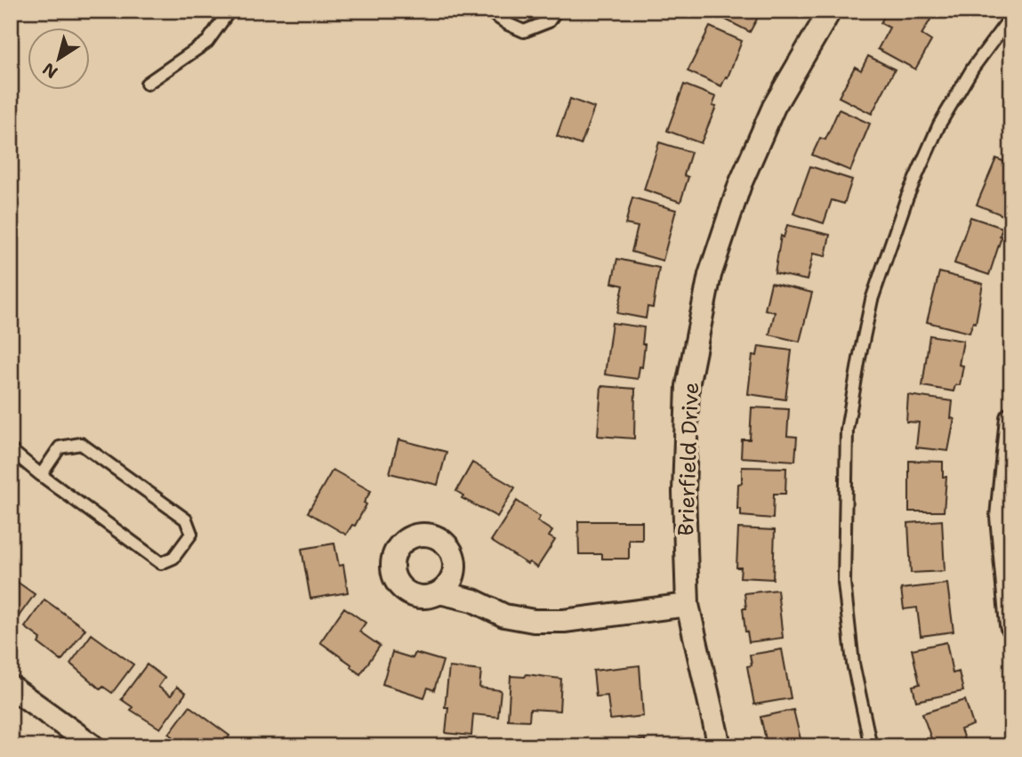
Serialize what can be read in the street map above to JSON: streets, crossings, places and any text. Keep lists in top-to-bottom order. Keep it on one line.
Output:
{"streets":{"street":["Brierfield Drive"]},"north":"bottom left"}
